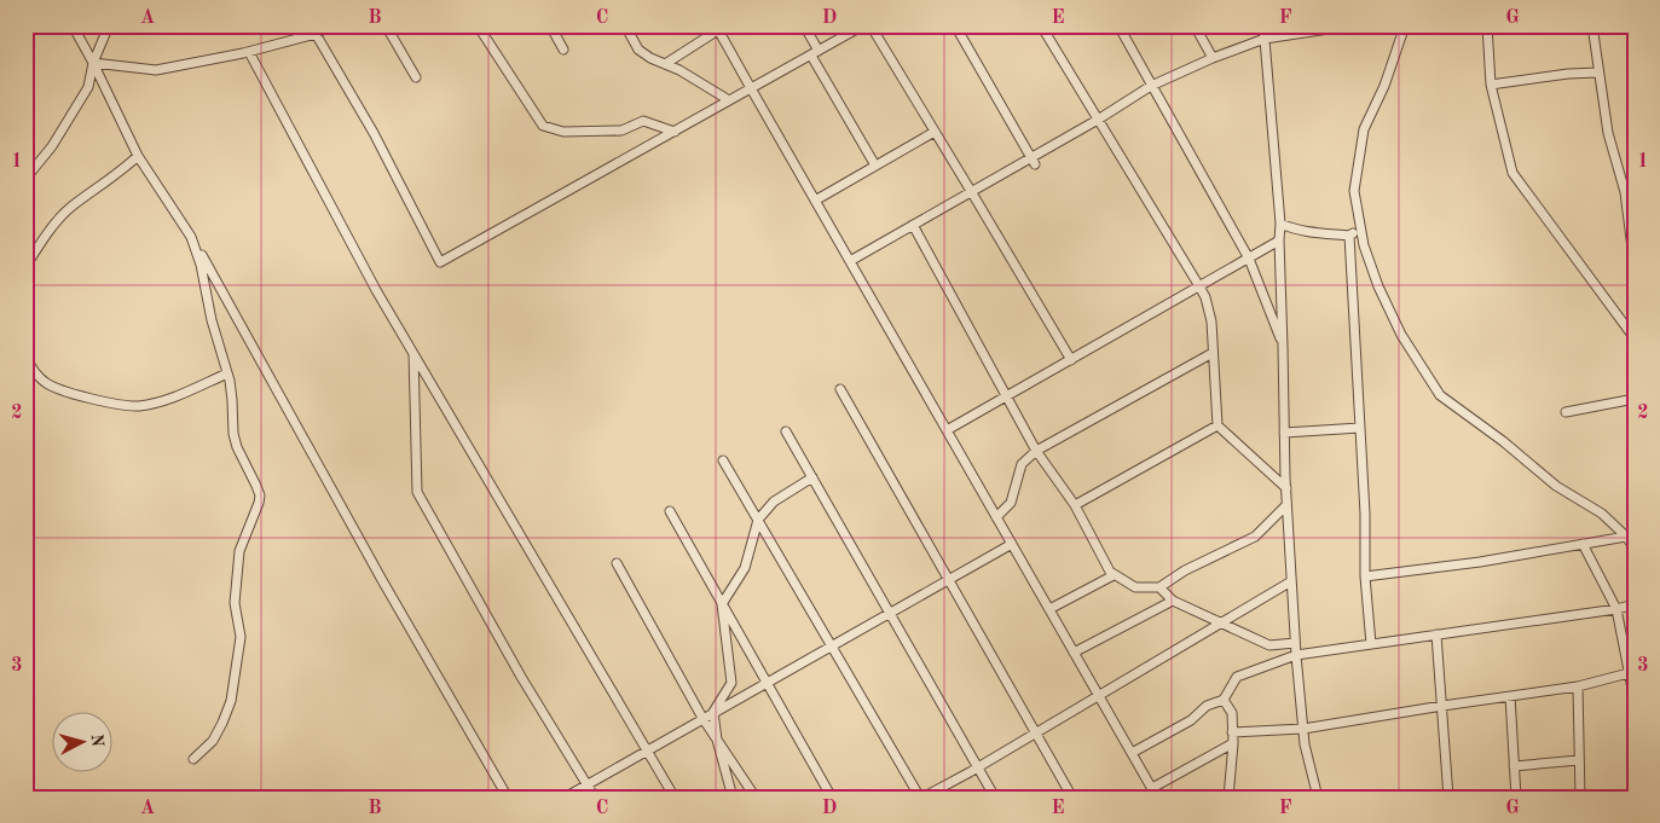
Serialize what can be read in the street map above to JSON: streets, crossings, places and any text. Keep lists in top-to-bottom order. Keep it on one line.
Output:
{"north":"right","grid":{"columns":["A","B","C","D","E","F","G"],"rows":["1","2","3"]}}
